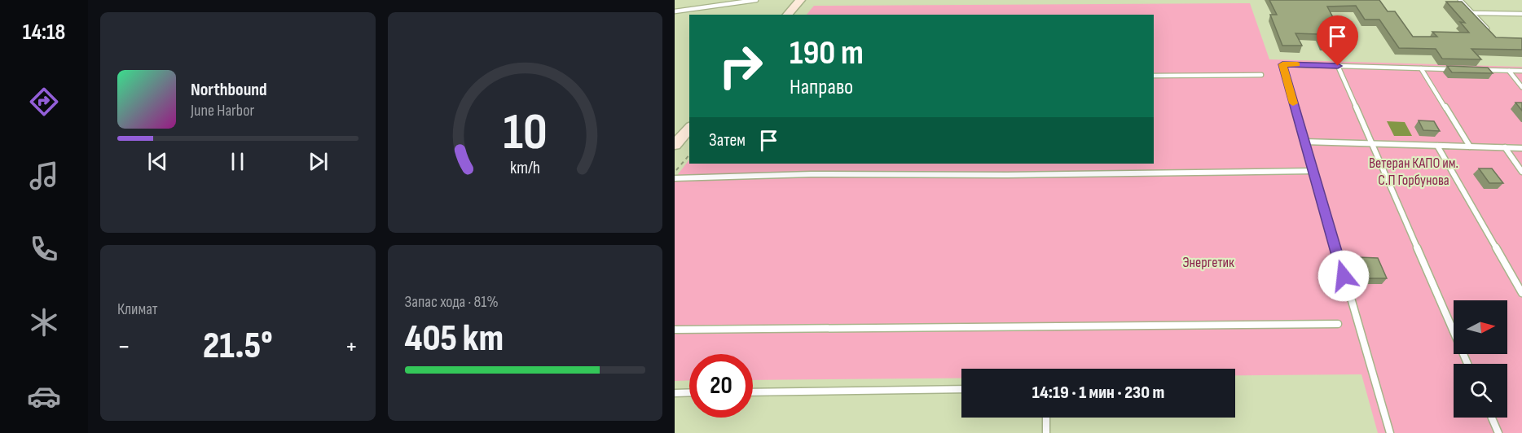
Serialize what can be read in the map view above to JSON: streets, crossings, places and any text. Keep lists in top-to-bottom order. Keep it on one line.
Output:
{"parks":["Ветеран КАПО им. С.П Горбунова","Энергетик"],"north":"right","page":{"tabs":"14:18","turn":["190 m","Направо"],"song":["Northbound","June Harbor"],"then":"Затем","tile":["Климат",["Запас хода · 81%","405 km"]],"heat":["−","21.5°","+"],"limit":"20","trip":"14:19 · 1 мин · 230 m","gauge":["10","km/h"]}}
